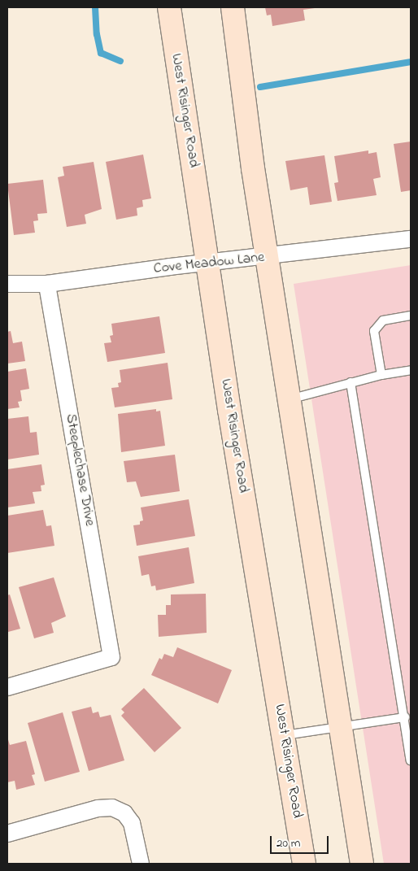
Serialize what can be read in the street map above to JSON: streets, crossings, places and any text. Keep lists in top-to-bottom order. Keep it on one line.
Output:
{"streets":{"main road":["West Risinger Road"],"street":["Cove Meadow Lane","Steeplechase Drive"]},"crossings":[["West Risinger Road","Cove Meadow Lane"],["Cove Meadow Lane","Steeplechase Drive"]],"scale_bar":"20 m"}
